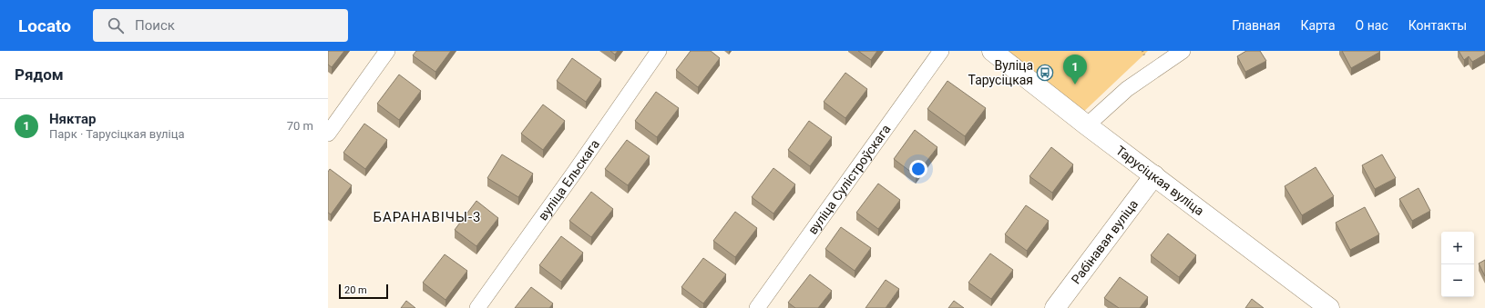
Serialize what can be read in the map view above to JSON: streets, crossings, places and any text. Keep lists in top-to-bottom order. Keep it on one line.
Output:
{"streets":{"street":["вуліца Ельскага","вуліца Сулістроўскага","Тарусіцкая вуліца","Рабінавая вуліца"]},"crossings":[["Тарусіцкая вуліца","Рабінавая вуліца"]],"districts":["БАРАНАВІЧЫ-3"],"places":{"bus stop":["Вуліца Тарусіцкая"]},"scale_bar":"20 m","page":{"header":"Locato","search":"Поиск","nav":["Главная","Карта","О нас","Контакты"],"heading":"Рядом","pins":"1","list":[{"mark":"1","name":"Няктар","note":"Парк · Тарусіцкая вуліца","value":"70 m"}],"map_buttons":["+","−"],"scale":"20 m"}}
